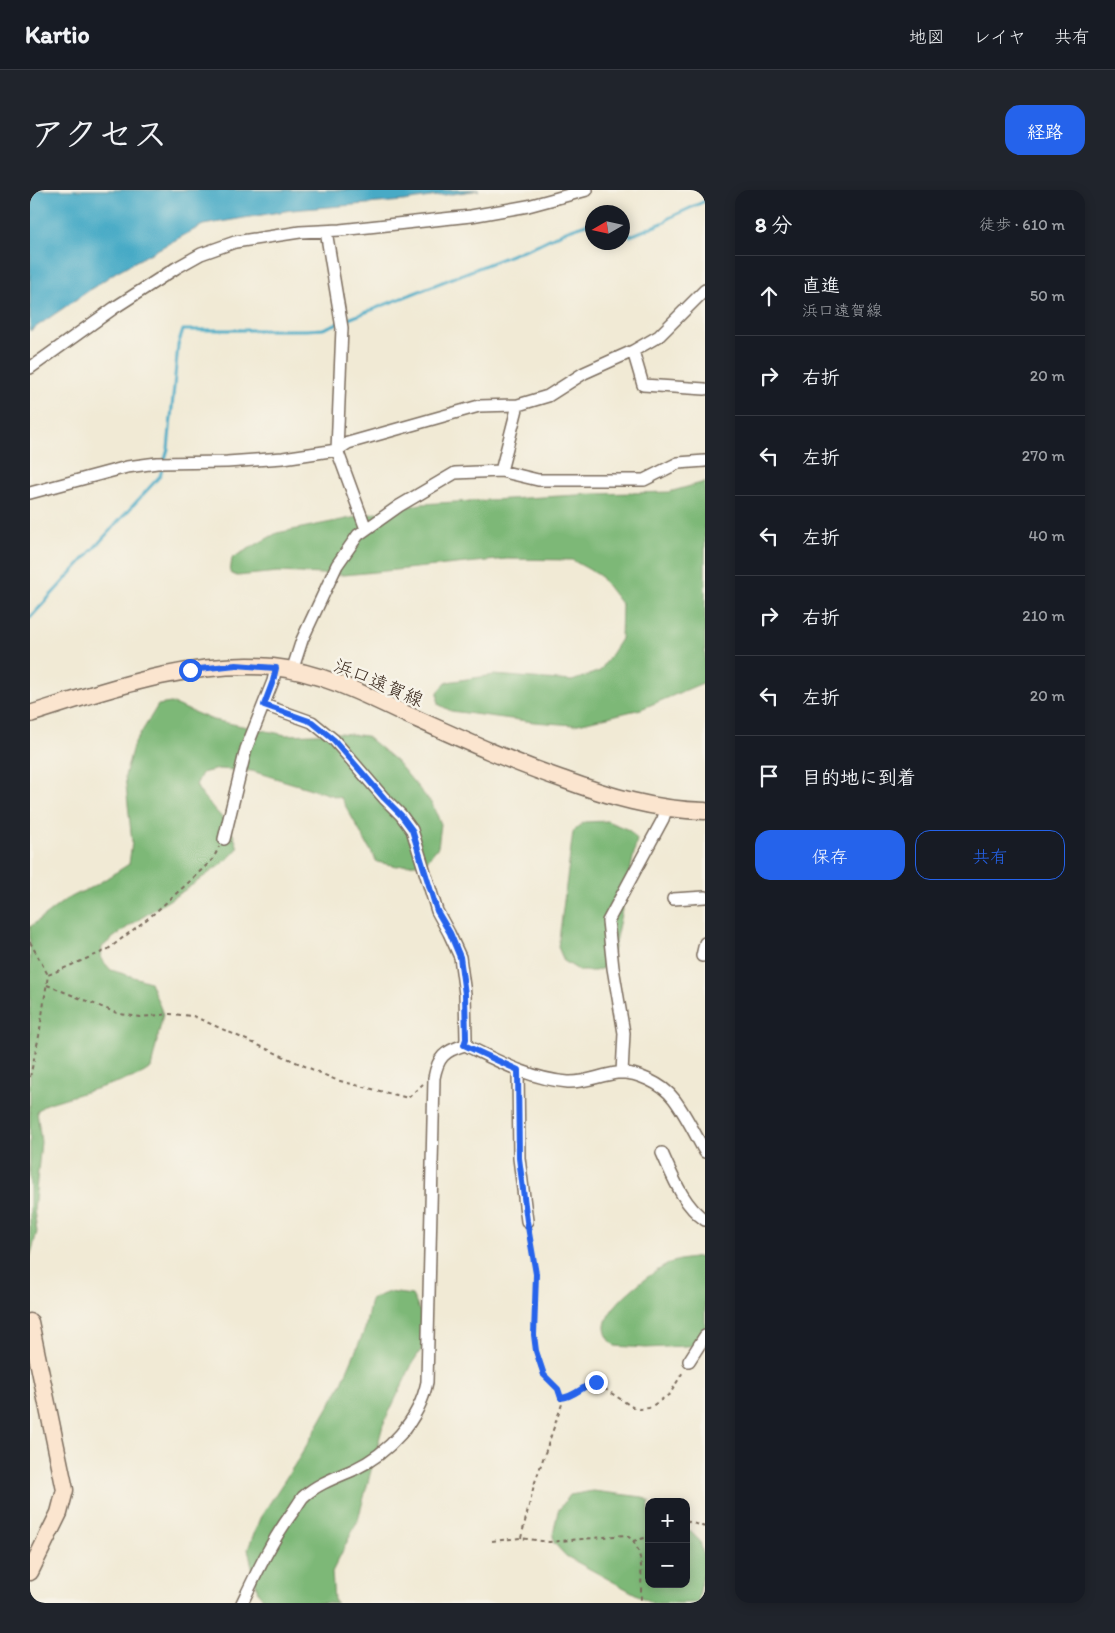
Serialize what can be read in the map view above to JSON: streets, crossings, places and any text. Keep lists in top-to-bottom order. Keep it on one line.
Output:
{"streets":{"main road":["浜口遠賀線"]},"north":"left","page":{"header":"Kartio","nav":["地図","レイヤ","共有"],"title":"アクセス","buttons":["経路",["保存","共有"]],"heading":["8 分","徒歩 · 610 m"],"list":[["直進","浜口遠賀線","50 m"],["右折","20 m"],["左折","270 m"],["左折","40 m"],["右折","210 m"],["左折","20 m"],"目的地に到着"],"map_buttons":["+","−"]}}
